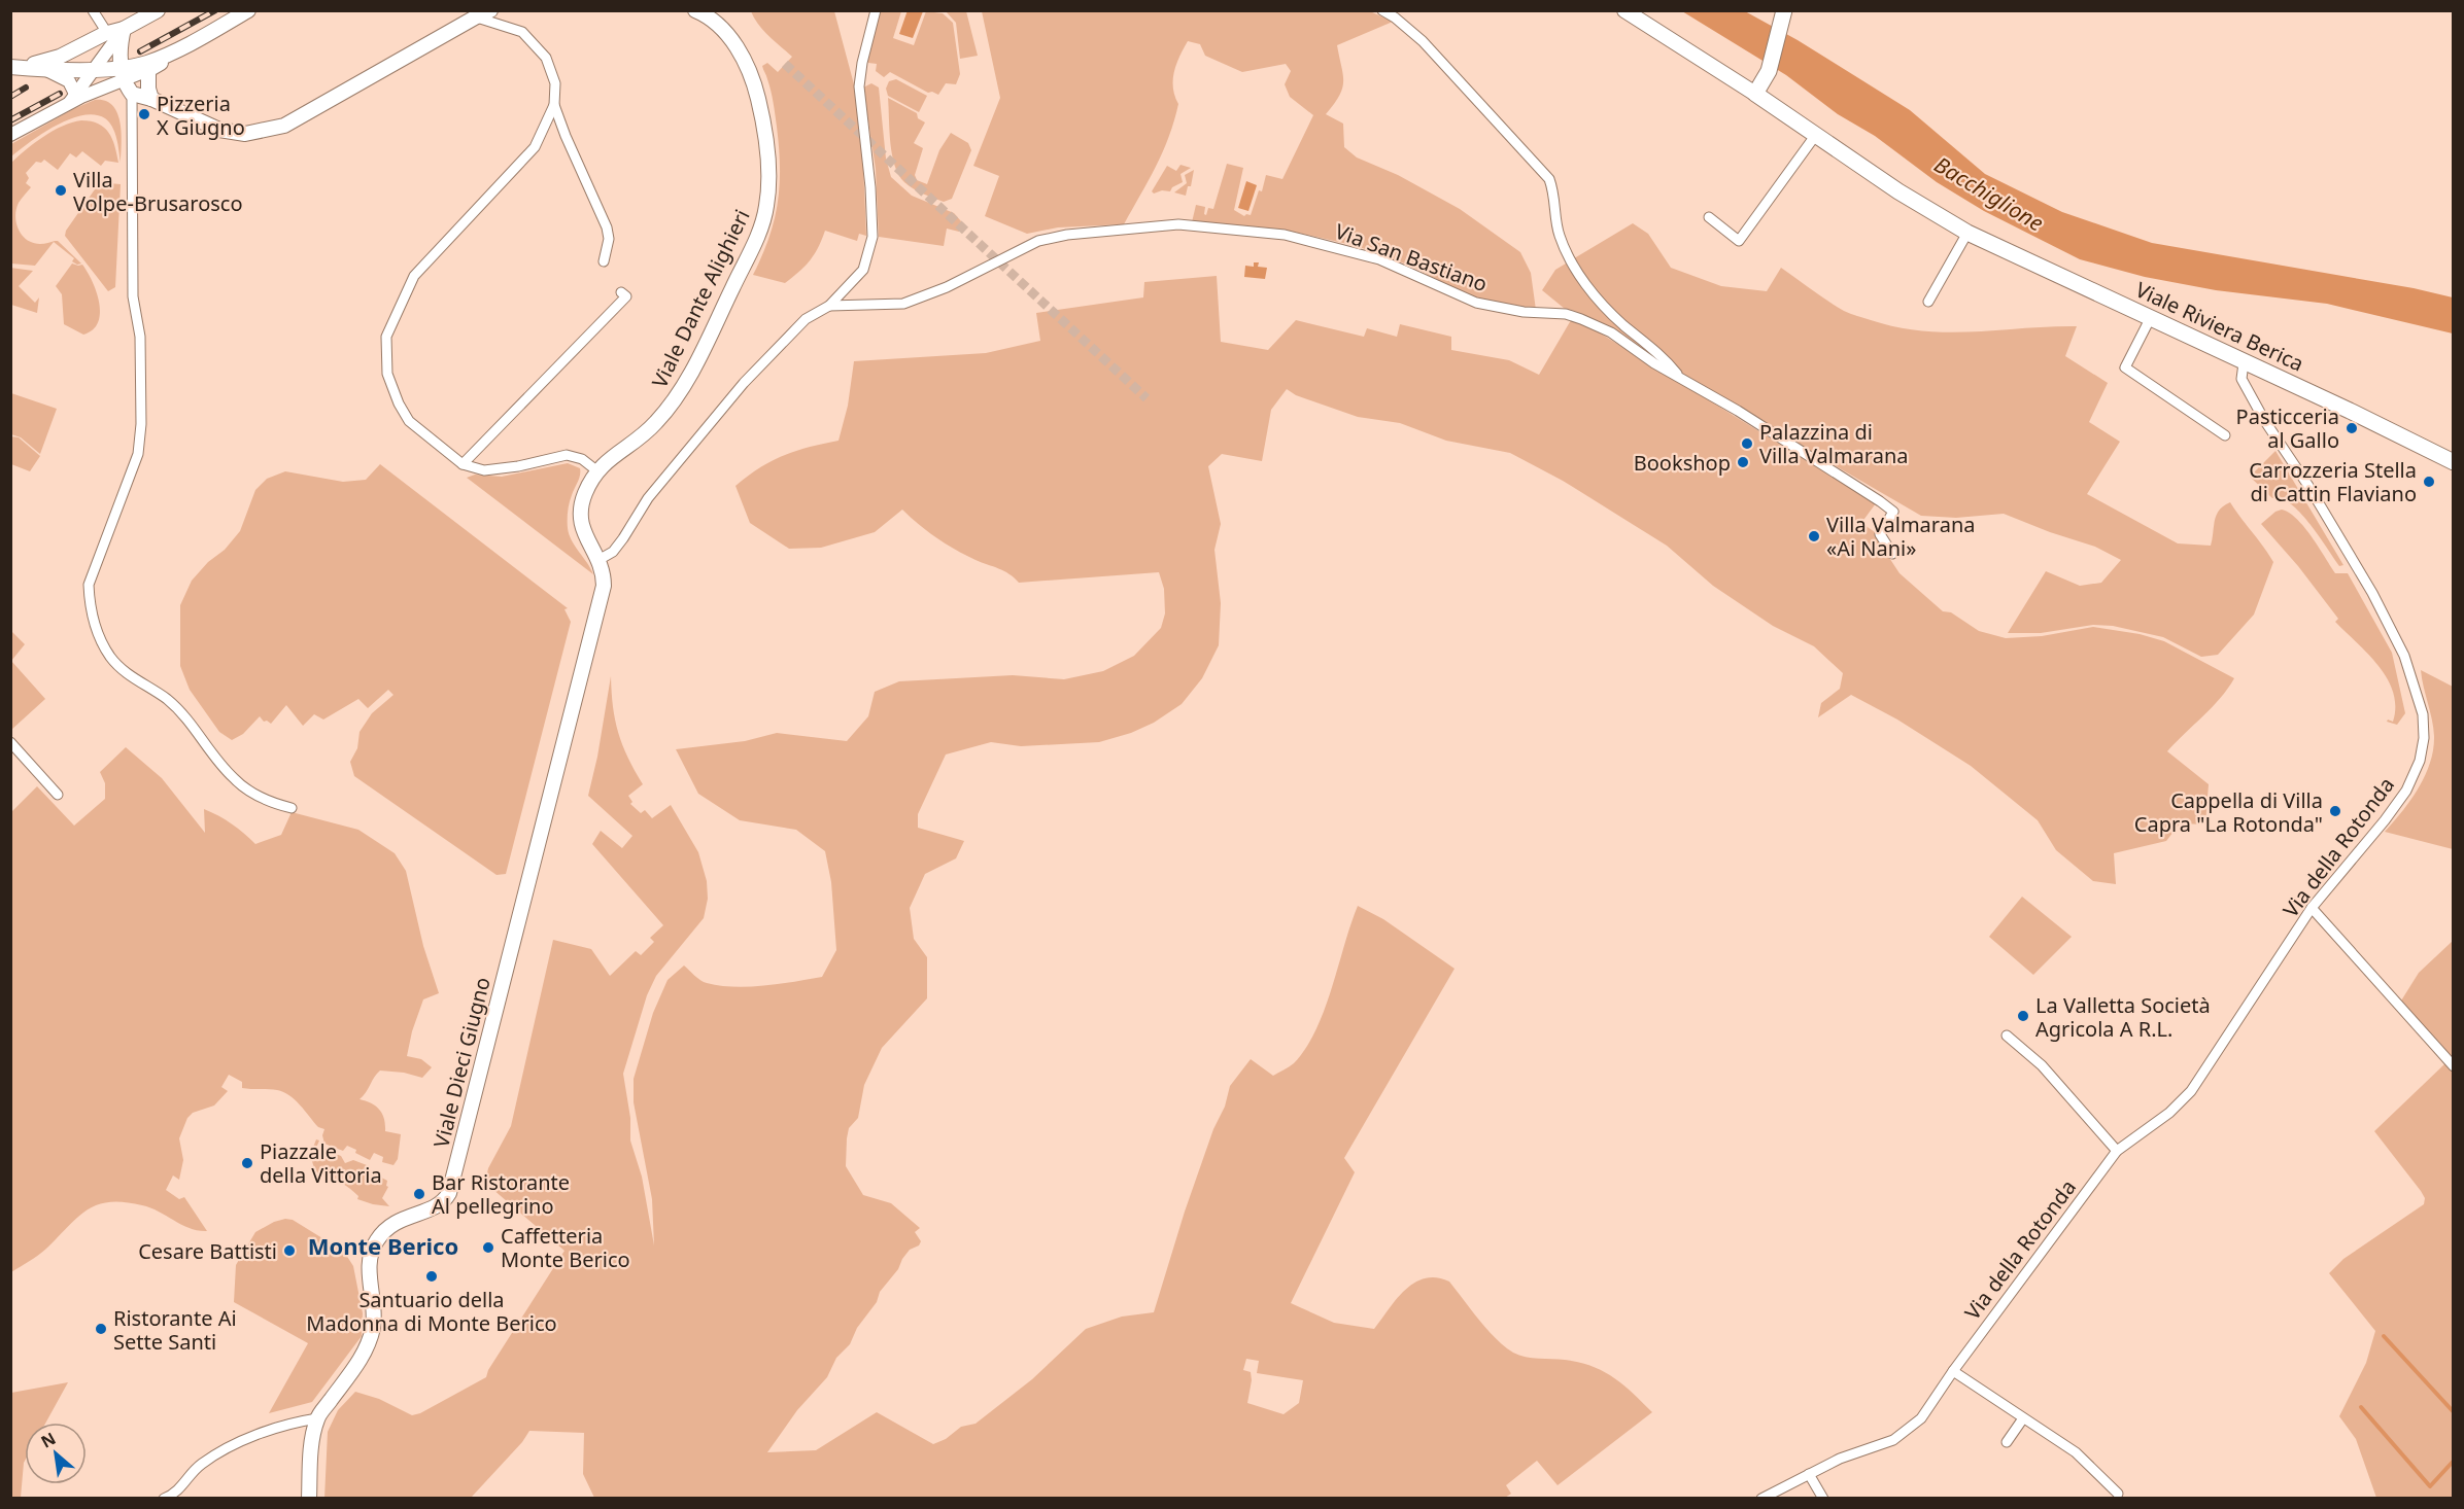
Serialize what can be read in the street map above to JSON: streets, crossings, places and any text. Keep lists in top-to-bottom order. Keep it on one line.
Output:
{"streets":{"main road":["Viale Dante Alighieri","Viale Riviera Berica","Viale Dieci Giugno"],"street":["Via San Bastiano","Via della Rotonda"]},"crossings":[["Viale Dante Alighieri","Viale Dieci Giugno"],["Viale Riviera Berica","Via della Rotonda"]],"districts":["Monte Berico"],"water":["Bacchiglione"],"places":["Pizzeria X Giugno","Villa Volpe-Brusarosco","Pasticceria al Gallo","Palazzina di Villa Valmarana","Bookshop","Carrozzeria Stella di Cattin Flaviano","Villa Valmarana «Ai Nani»","Cappella di Villa Capra \"La Rotonda\"","La Valletta Società Agricola A R.L.","Piazzale della Vittoria","Bar Ristorante Al pellegrino","Caffetteria Monte Berico","Cesare Battisti","Santuario della Madonna di Monte Berico","Ristorante Ai Sette Santi"],"north":"top left"}
